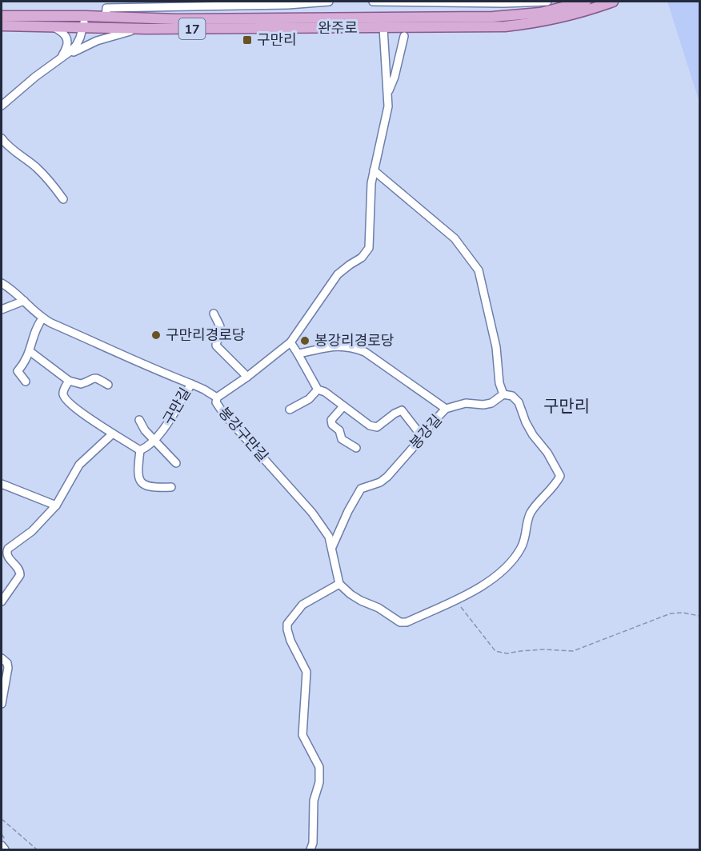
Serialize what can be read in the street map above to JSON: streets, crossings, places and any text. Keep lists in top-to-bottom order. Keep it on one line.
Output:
{"streets":{"main road":["완주로","17"],"street":["구만길","봉강길","봉강구만길"]},"crossings":[["완주로","봉강구만길"],["봉강길","봉강구만길"]],"districts":["구만리"],"places":{"transit":["구만리"],"other":["구만리경로당","봉강리경로당"]}}
